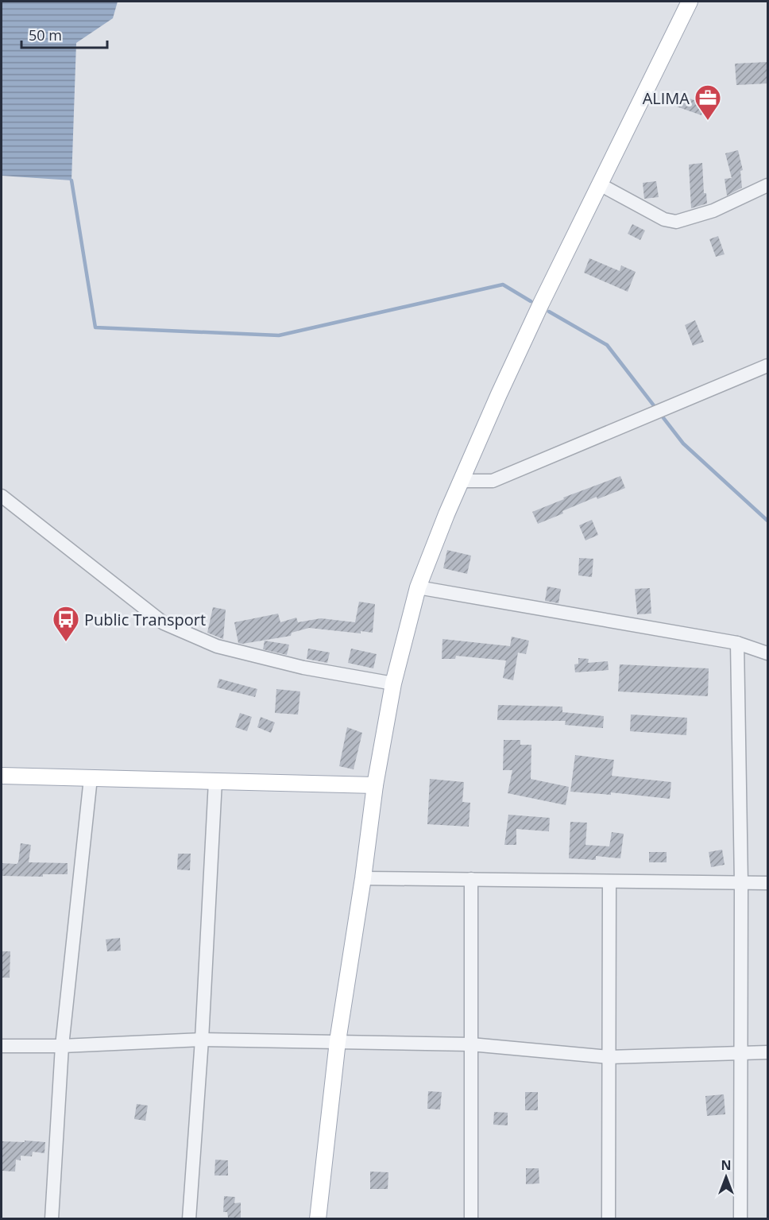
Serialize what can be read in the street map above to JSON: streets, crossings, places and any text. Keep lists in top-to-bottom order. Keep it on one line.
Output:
{"places":{"office":["ALIMA"],"bus stop":["Public Transport"]},"scale_bar":"50 m","north":"top"}
